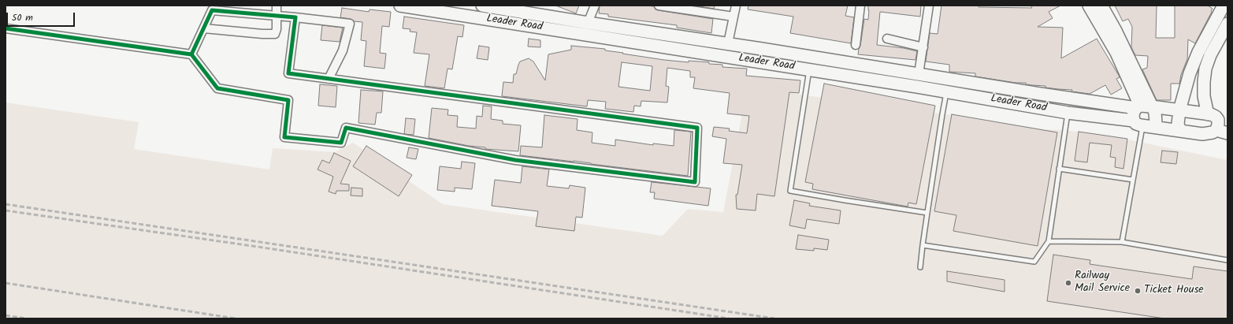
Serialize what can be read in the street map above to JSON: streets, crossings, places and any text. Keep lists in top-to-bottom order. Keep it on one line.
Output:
{"streets":{"main road":["Leader Road"]},"places":["Railway Mail Service","Ticket House"],"scale_bar":"50 m"}
